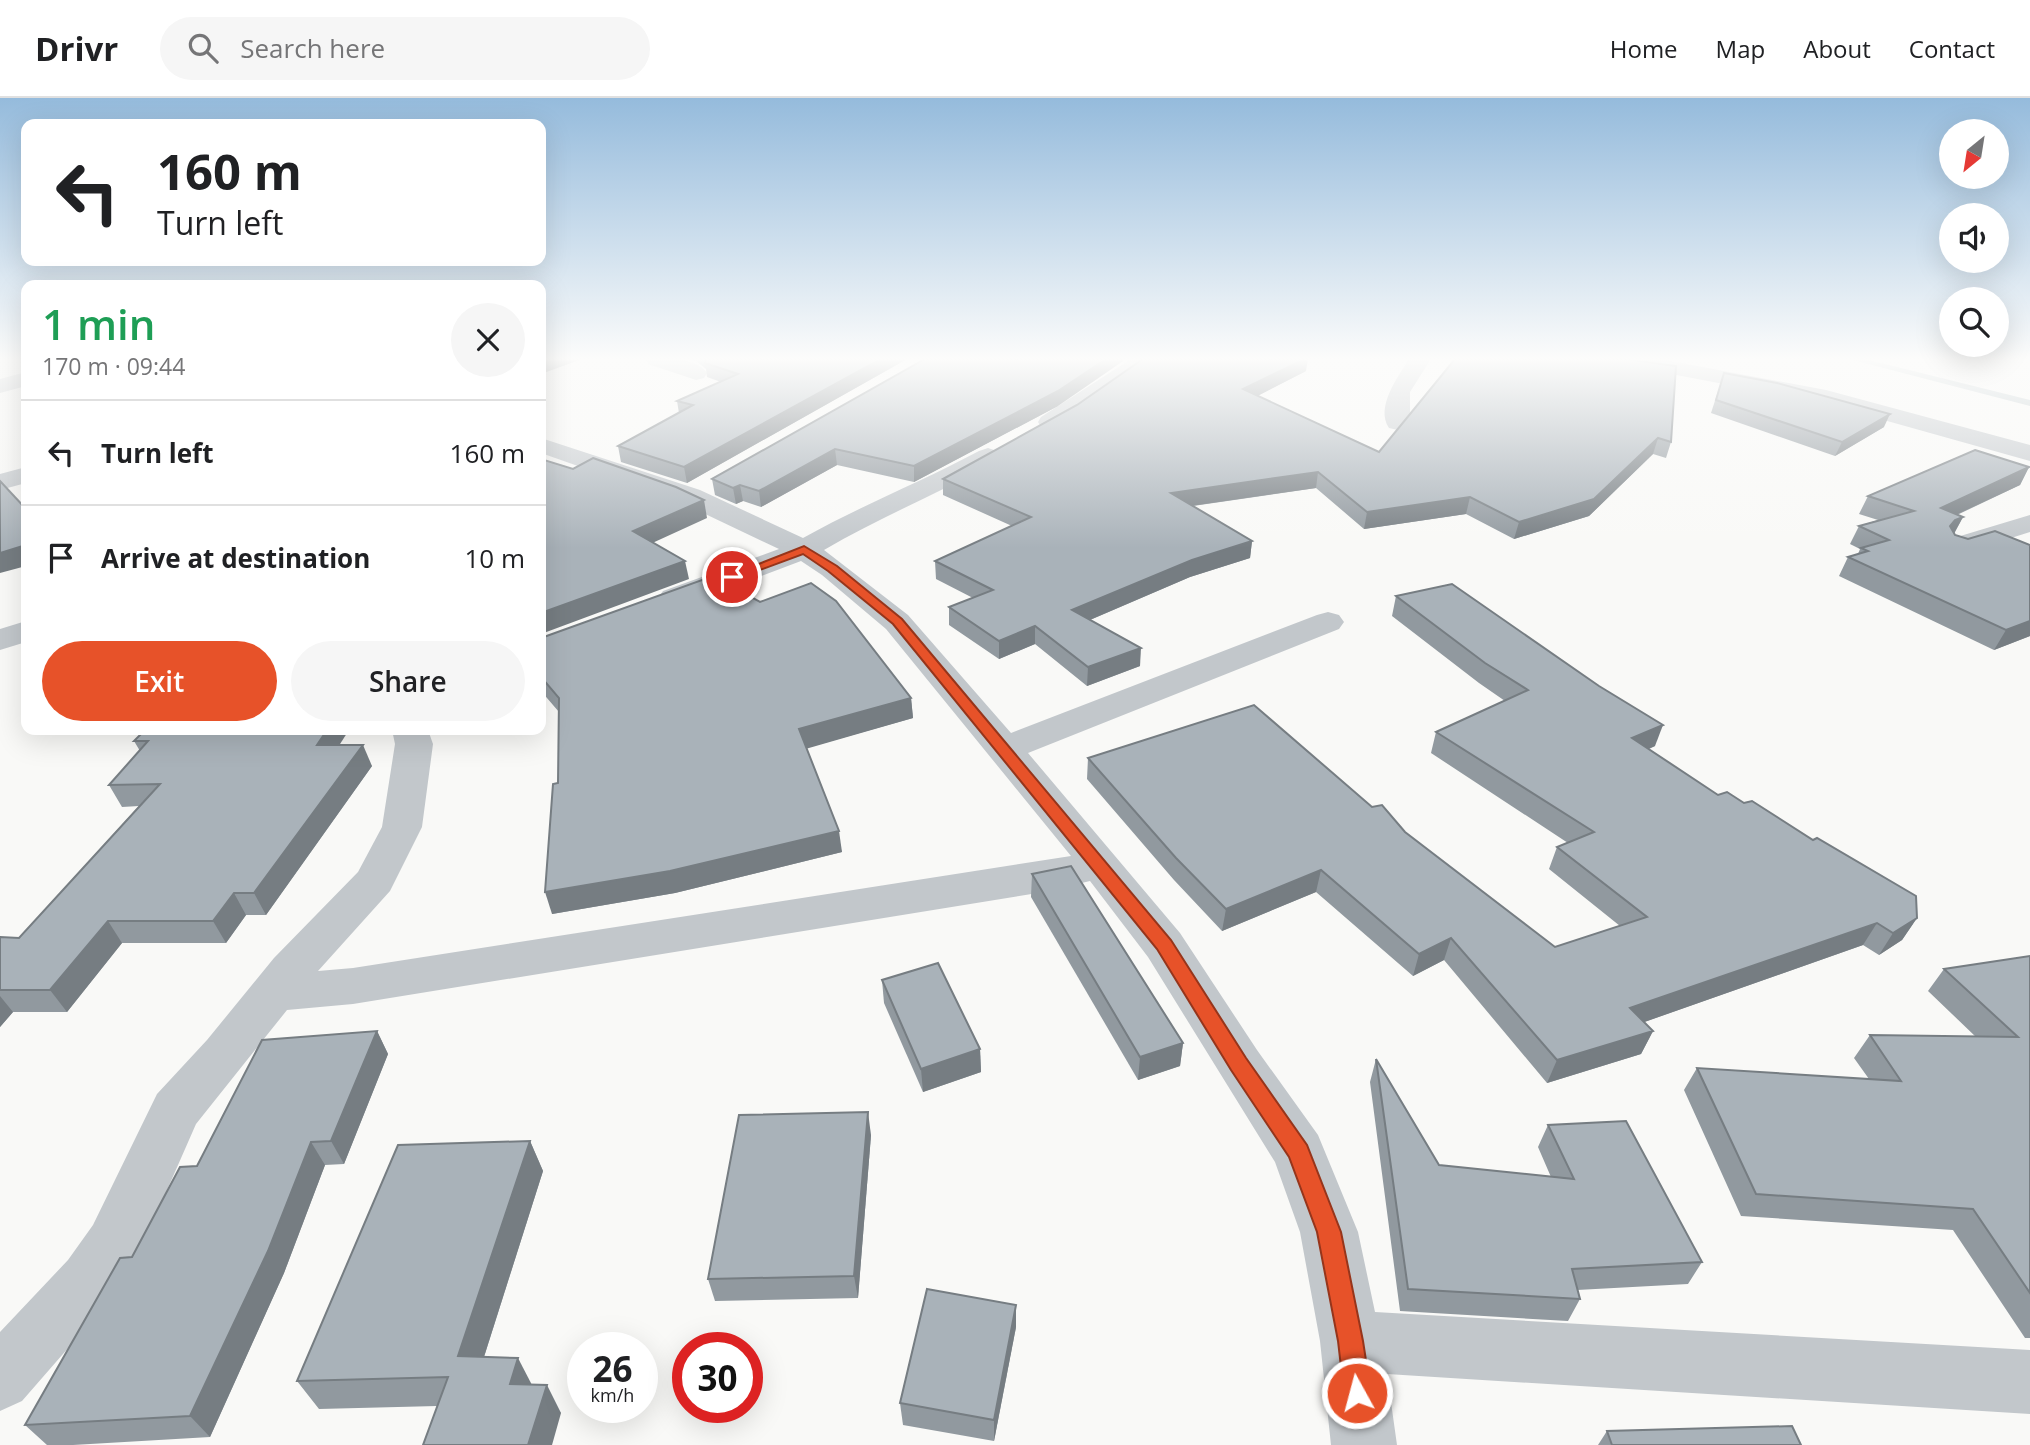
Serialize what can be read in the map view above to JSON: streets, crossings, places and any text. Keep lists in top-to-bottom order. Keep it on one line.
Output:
{"north":"bottom left","page":{"header":"Drivr","search":"Search here","nav":["Home","Map","About","Contact"],"turn":["160 m","Turn left"],"heading":["1 min","170 m · 09:44"],"list":[{"name":"Turn left","value":"160 m"},{"name":"Arrive at destination","value":"10 m"}],"buttons":["Exit","Share"],"speed":"26 km/h","limit":"30"}}
